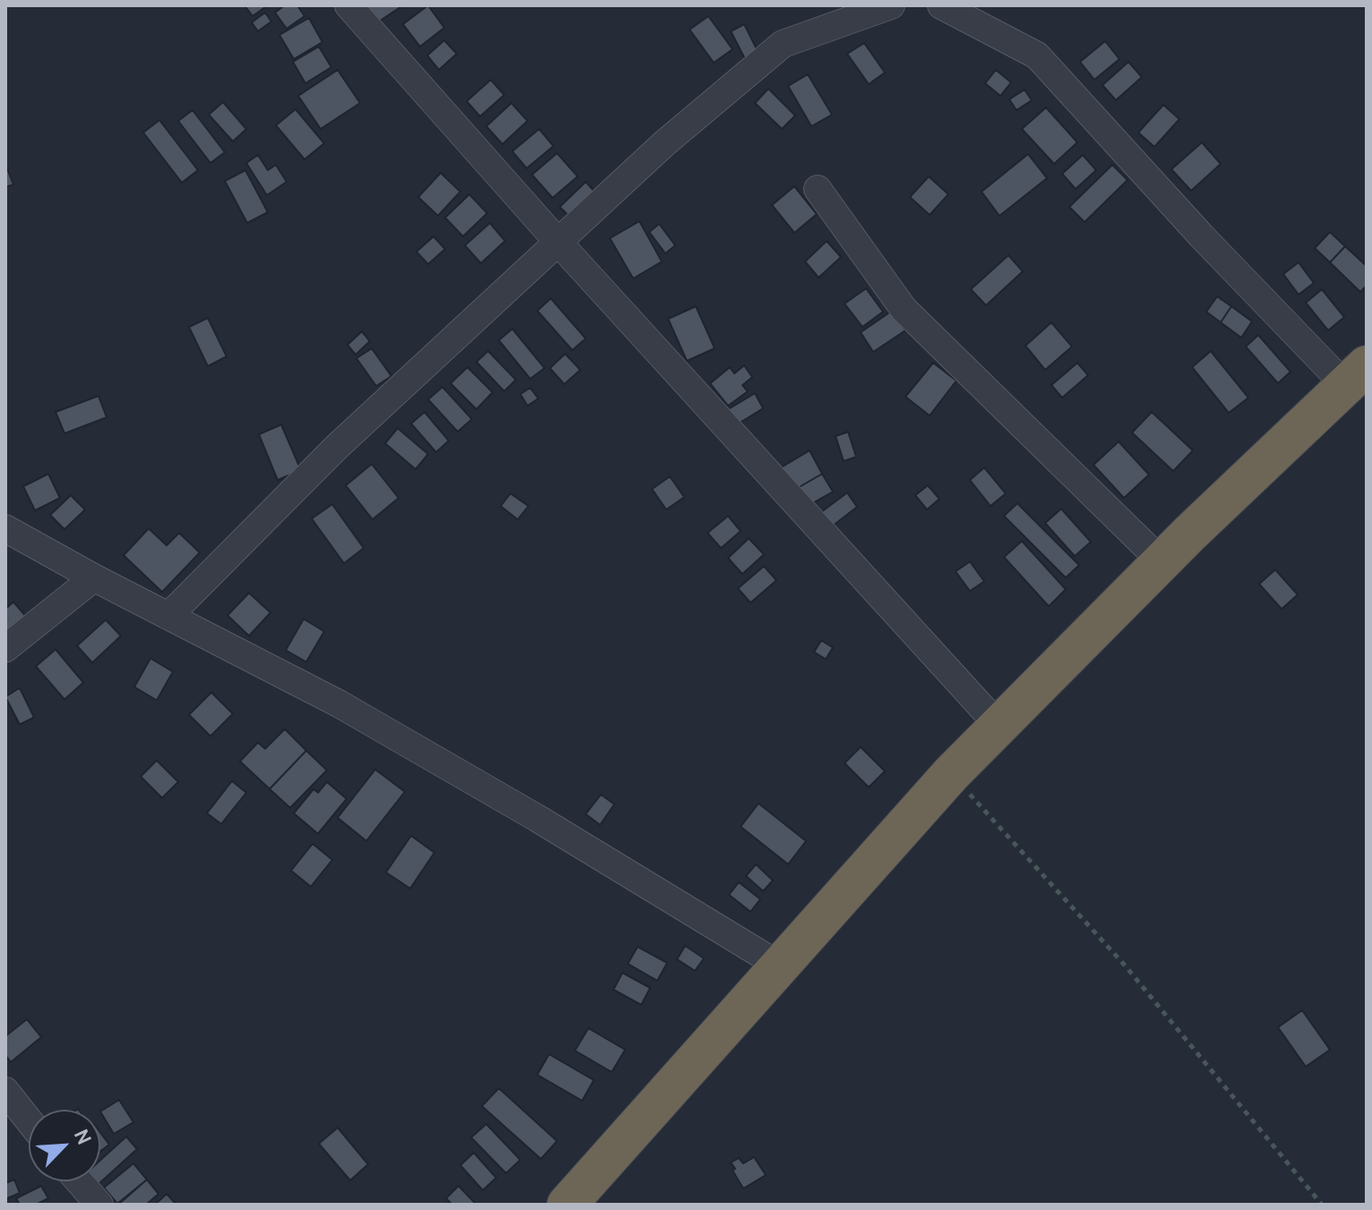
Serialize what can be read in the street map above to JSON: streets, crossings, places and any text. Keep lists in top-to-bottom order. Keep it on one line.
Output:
{"north":"top right"}
